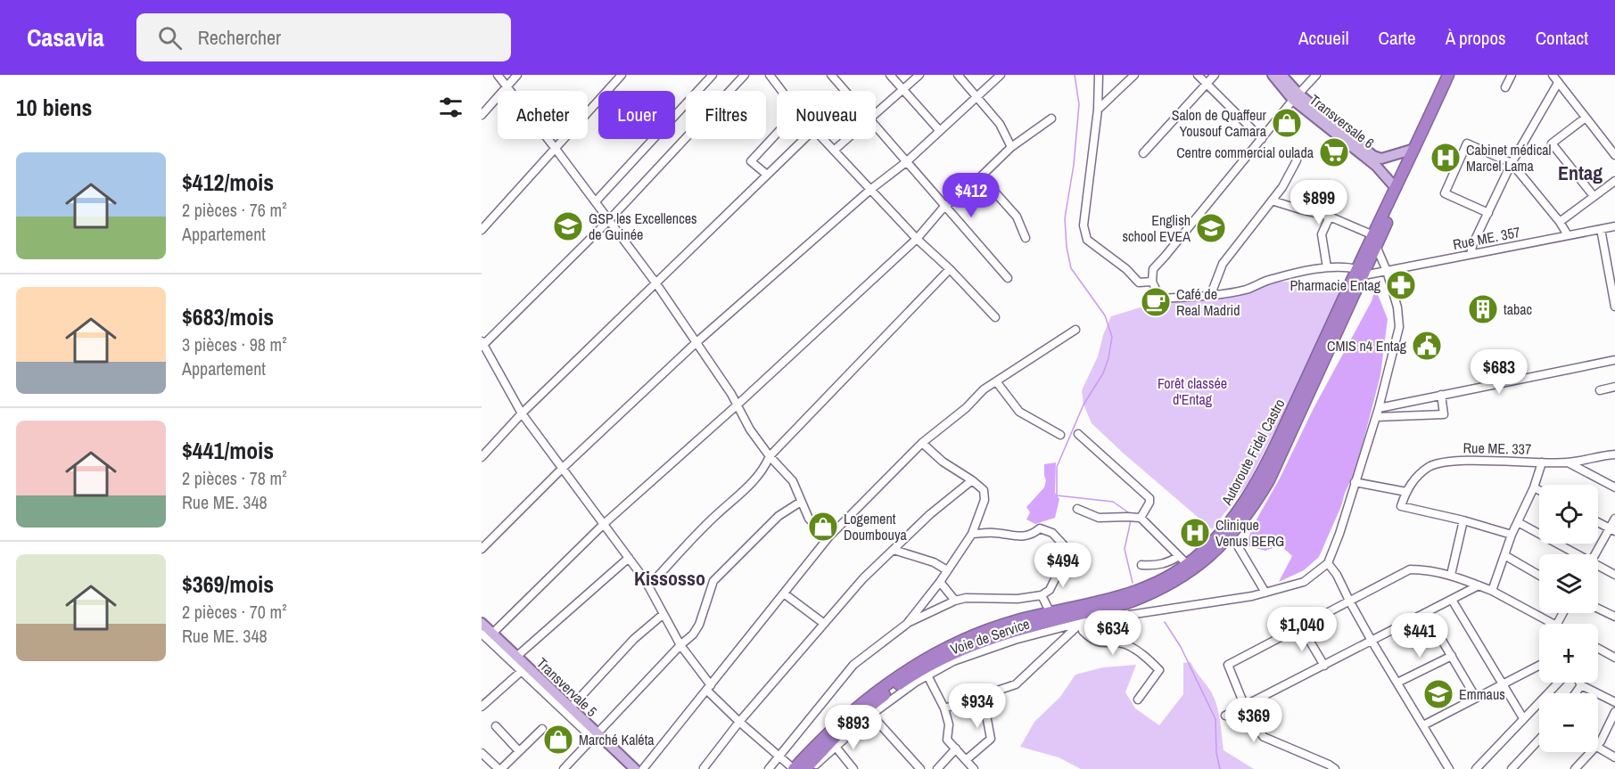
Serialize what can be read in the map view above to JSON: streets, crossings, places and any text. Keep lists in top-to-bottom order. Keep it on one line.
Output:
{"streets":{"highway":["Autoroute Fidel Castro"],"main road":["Transversale 6","Transvervale 5"],"street":["Rue ME. 357","Rue ME. 337","Voie de Service"]},"crossings":[["Transversale 6","Autoroute Fidel Castro"],["Rue ME. 357","Autoroute Fidel Castro"],["Autoroute Fidel Castro","Voie de Service"]],"districts":["Entag","Kissosso"],"parks":["Forêt classée d'Entag"],"places":{"shop":["Salon de Quaffeur Yousouf Camara","Logement Doumbouya","Marché Kaléta"],"supermarket":["Centre commercial oulada"],"hospital":["Cabinet médical Marcel Lama","Clinique Venus BERG"],"school or university":["GSP les Excellences de Guinée","English school EVEA","Emmaus"],"pharmacy":["Pharmacie Entag"],"cafe":["Café de Real Madrid"],"building":["tabac"],"public building":["CMIS n4 Entag"]},"page":{"header":"Casavia","search":"Rechercher","nav":["Accueil","Carte","À propos","Contact"],"heading":"10 biens","chip":["Acheter","Louer","Filtres","Nouveau"],"list":[{"name":"$412/mois","note":"2 pièces · 76 m² · Appartement"},{"name":"$683/mois","note":"3 pièces · 98 m² · Appartement"},{"name":"$441/mois","note":"2 pièces · 78 m² · Rue ME. 348"},{"name":"$369/mois","note":"2 pièces · 70 m² · Rue ME. 348"}],"price":["$412","$899","$683","$494","$1,040","$634","$441","$934","$369","$893"],"map_buttons":["+","−"]}}
